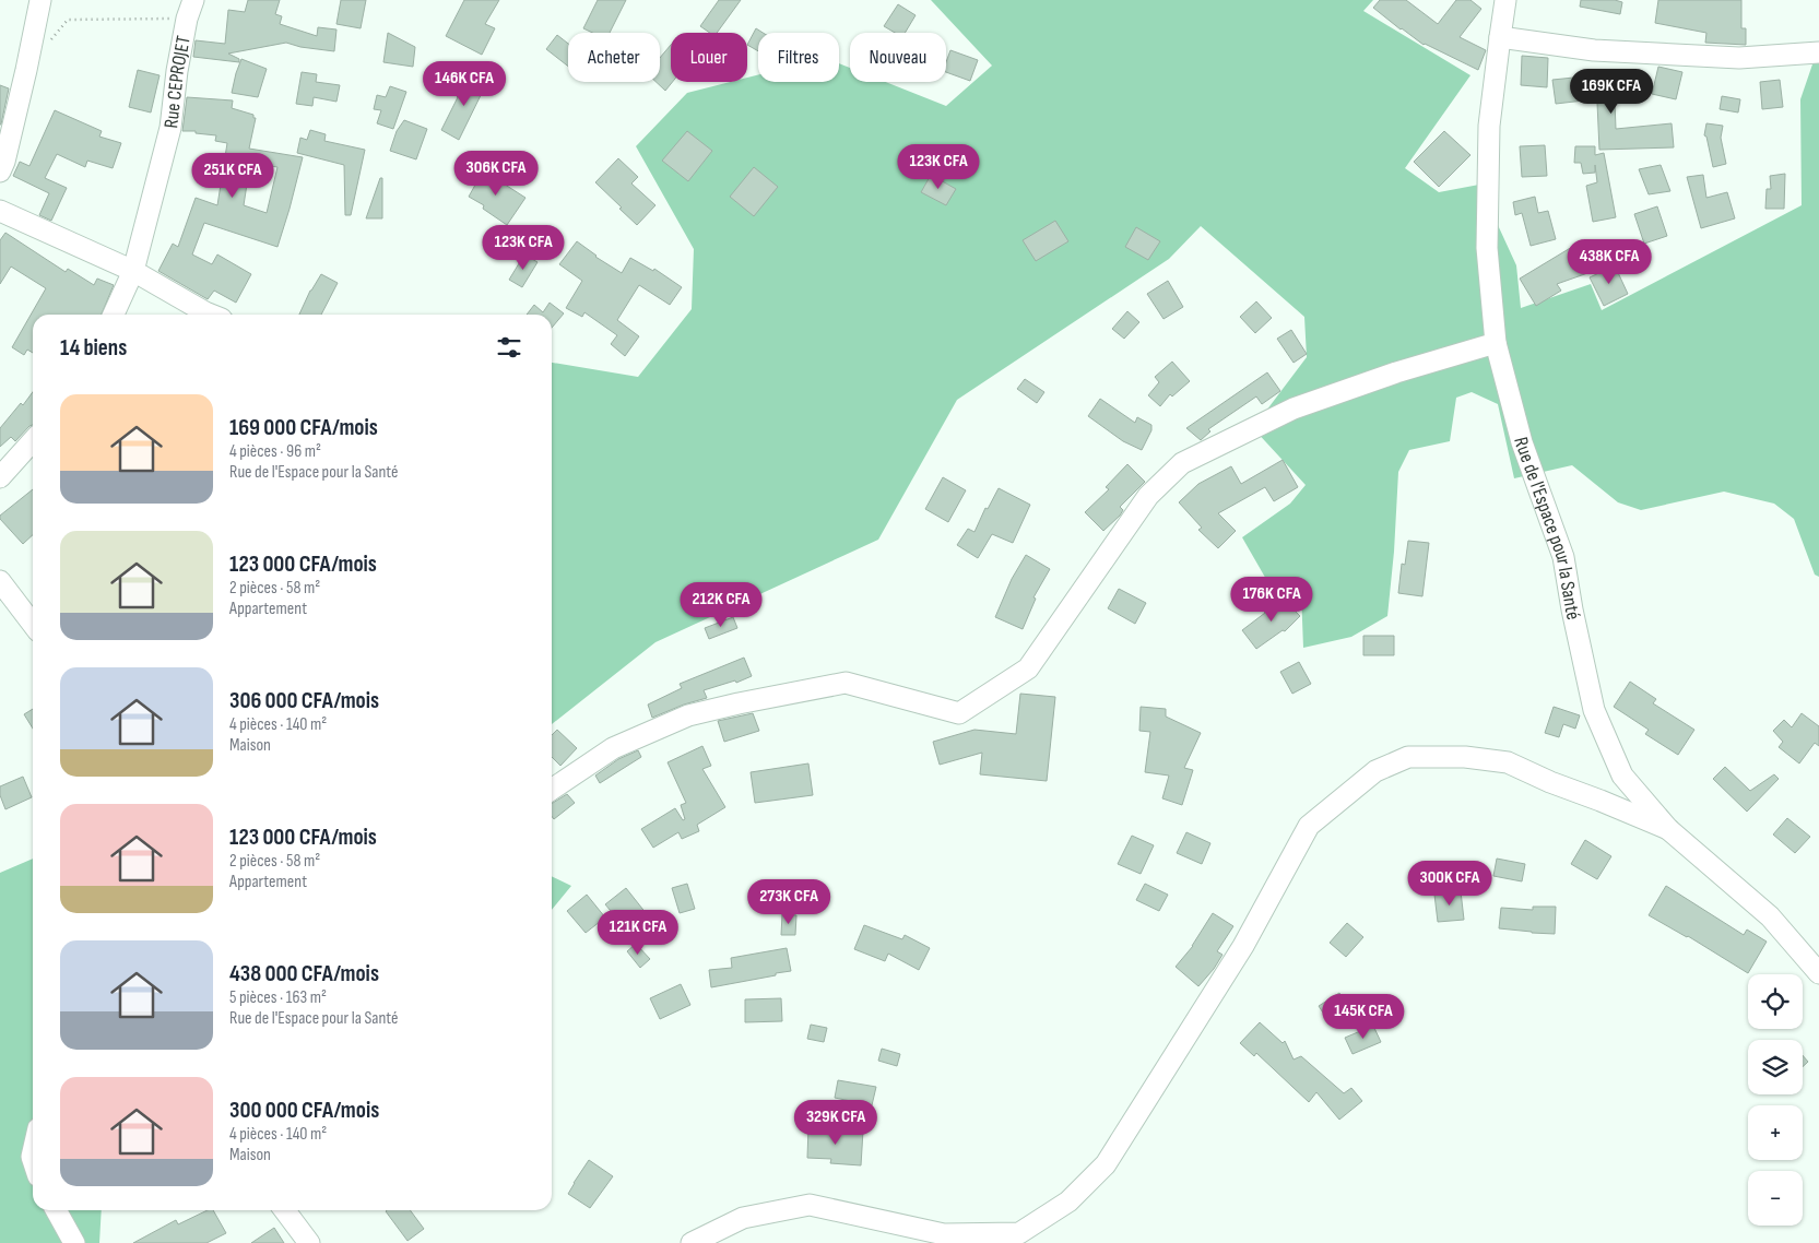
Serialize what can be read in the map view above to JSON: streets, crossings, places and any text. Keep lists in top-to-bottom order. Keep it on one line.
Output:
{"streets":{"street":["Rue CEPROJET","Rue de l'Espace pour la Santé"]},"page":{"chip":["Acheter","Louer","Filtres","Nouveau"],"price":["146K CFA","169K CFA","123K CFA","306K CFA","251K CFA","123K CFA","438K CFA","176K CFA","212K CFA","300K CFA","273K CFA","121K CFA","145K CFA","329K CFA"],"heading":"14 biens","list":[{"name":"169 000 CFA/mois","note":"4 pièces · 96 m² · Rue de l'Espace pour la Santé"},{"name":"123 000 CFA/mois","note":"2 pièces · 58 m² · Appartement"},{"name":"306 000 CFA/mois","note":"4 pièces · 140 m² · Maison"},{"name":"123 000 CFA/mois","note":"2 pièces · 58 m² · Appartement"},{"name":"438 000 CFA/mois","note":"5 pièces · 163 m² · Rue de l'Espace pour la Santé"},{"name":"300 000 CFA/mois","note":"4 pièces · 140 m² · Maison"}],"map_buttons":["+","−"]}}
